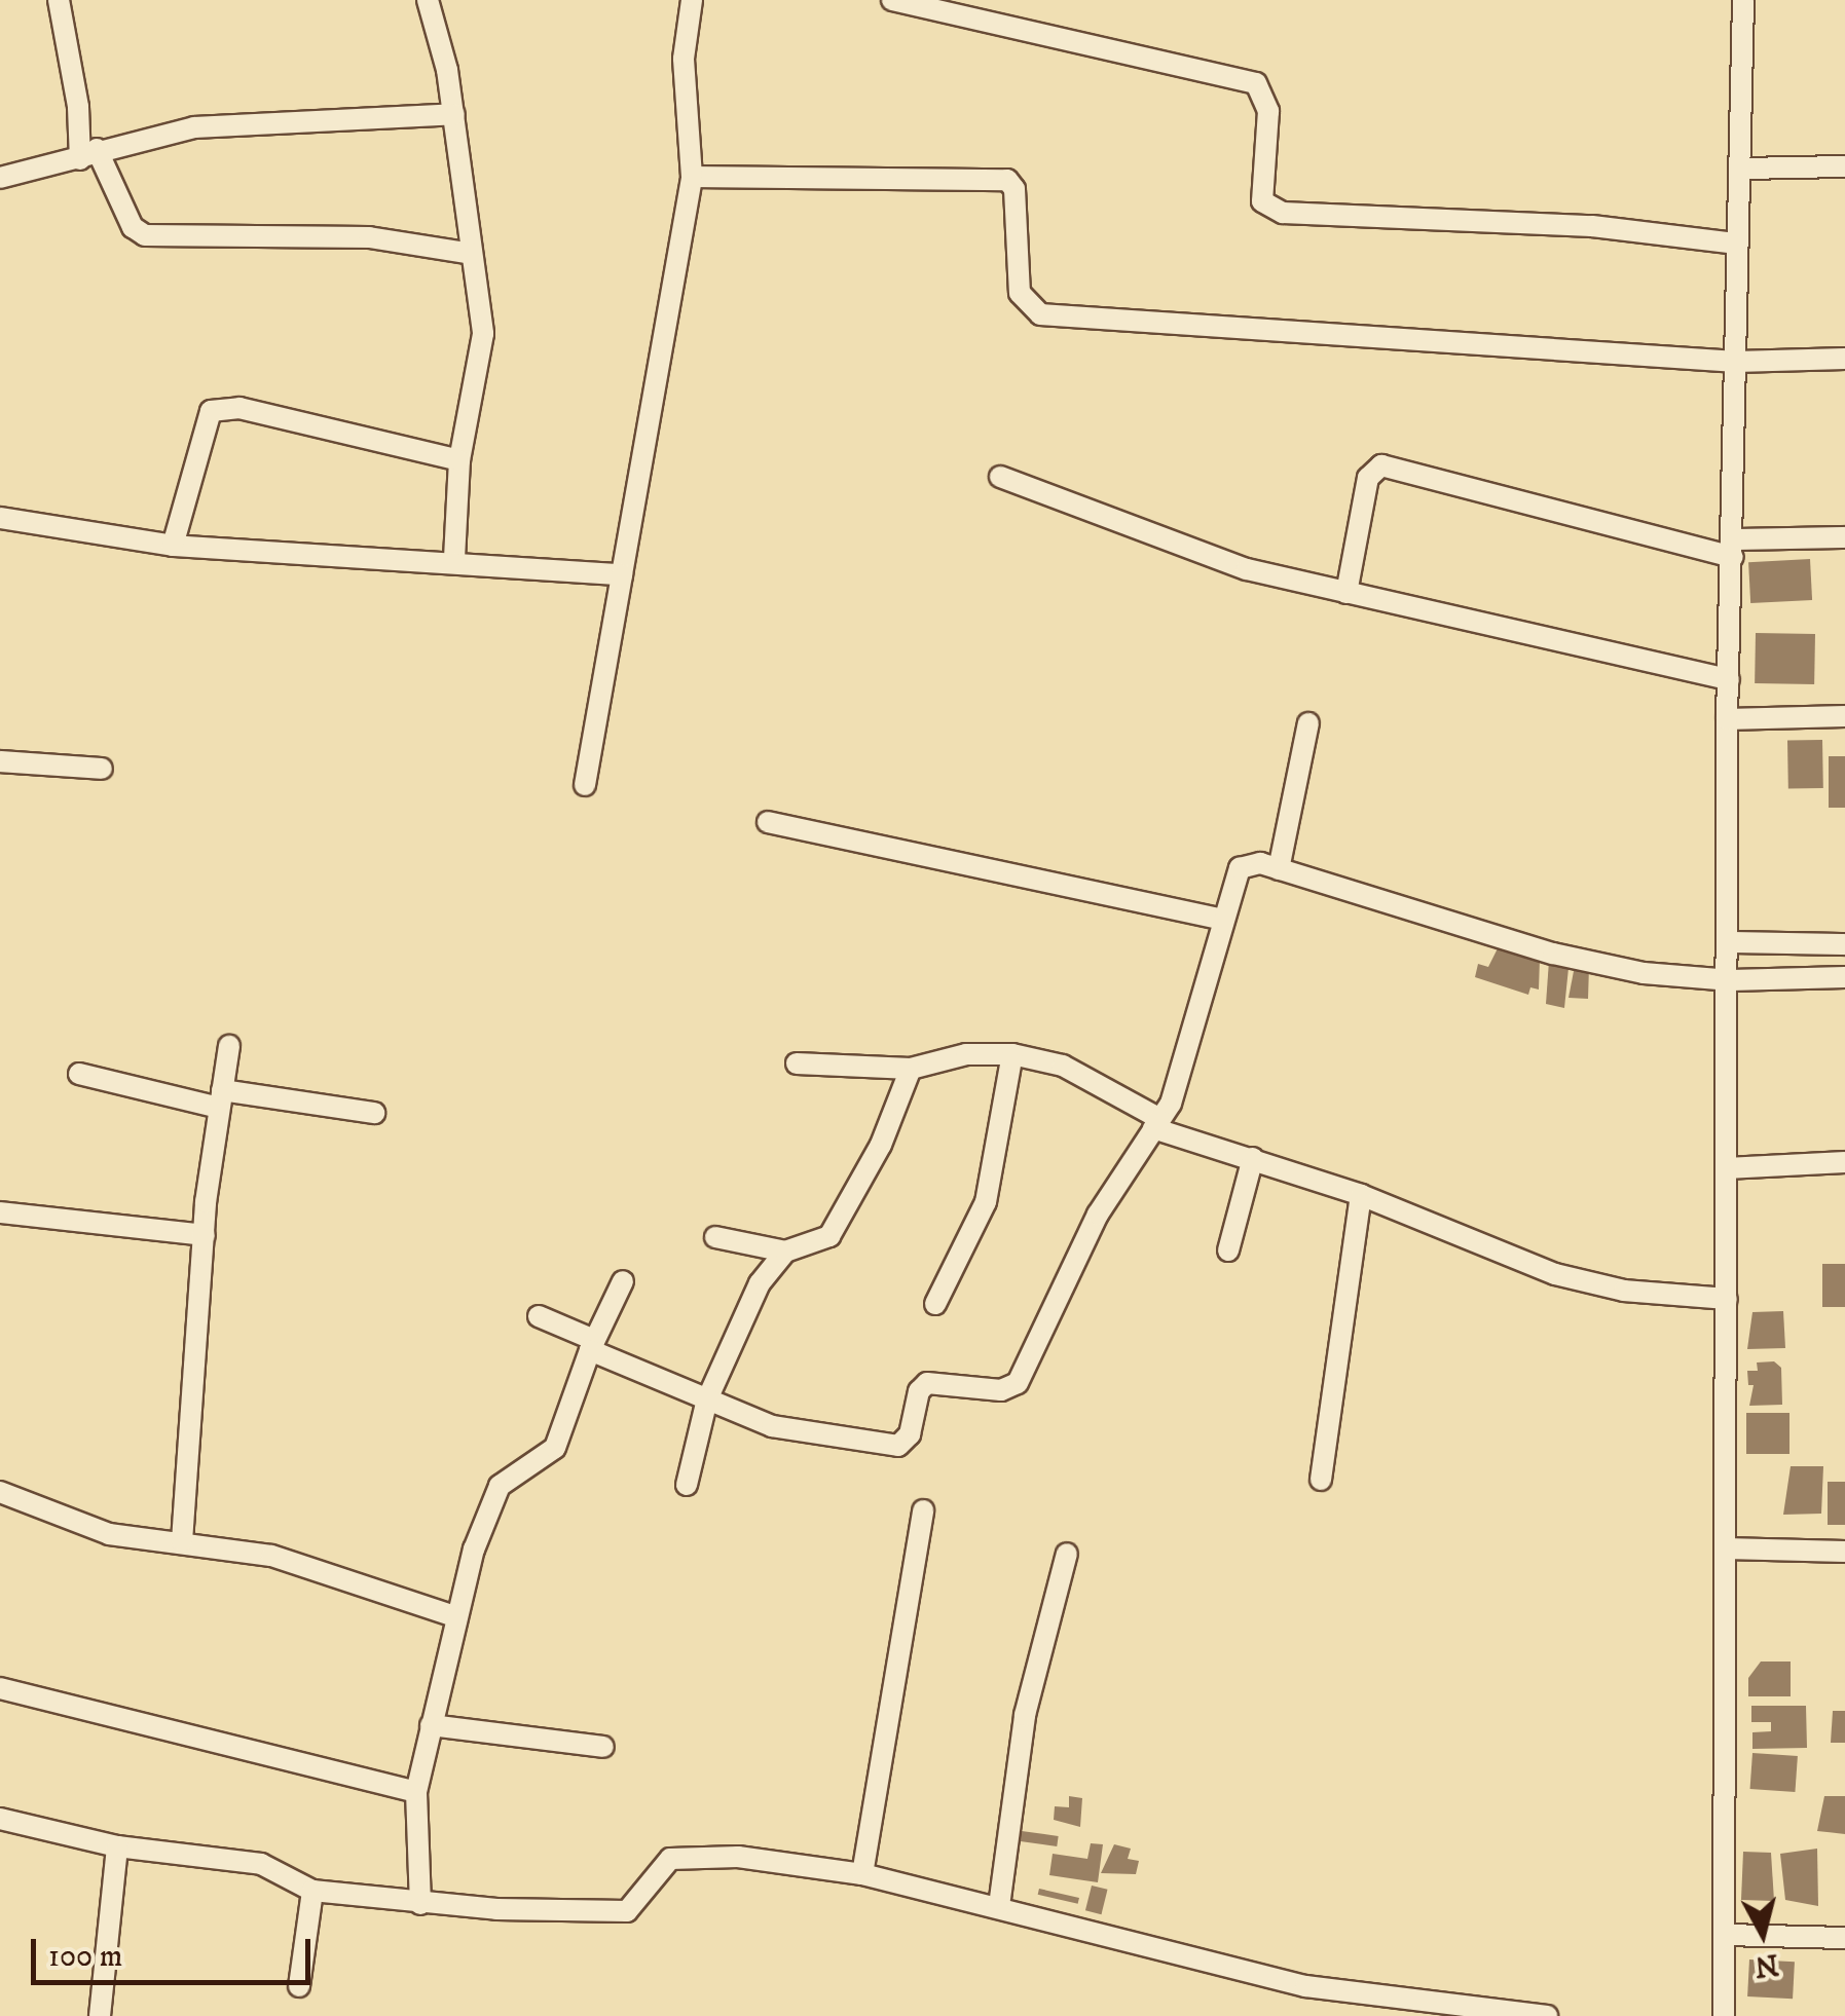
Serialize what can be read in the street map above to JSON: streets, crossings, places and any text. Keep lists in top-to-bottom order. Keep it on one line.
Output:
{"scale_bar":"100 m","north":"bottom"}
